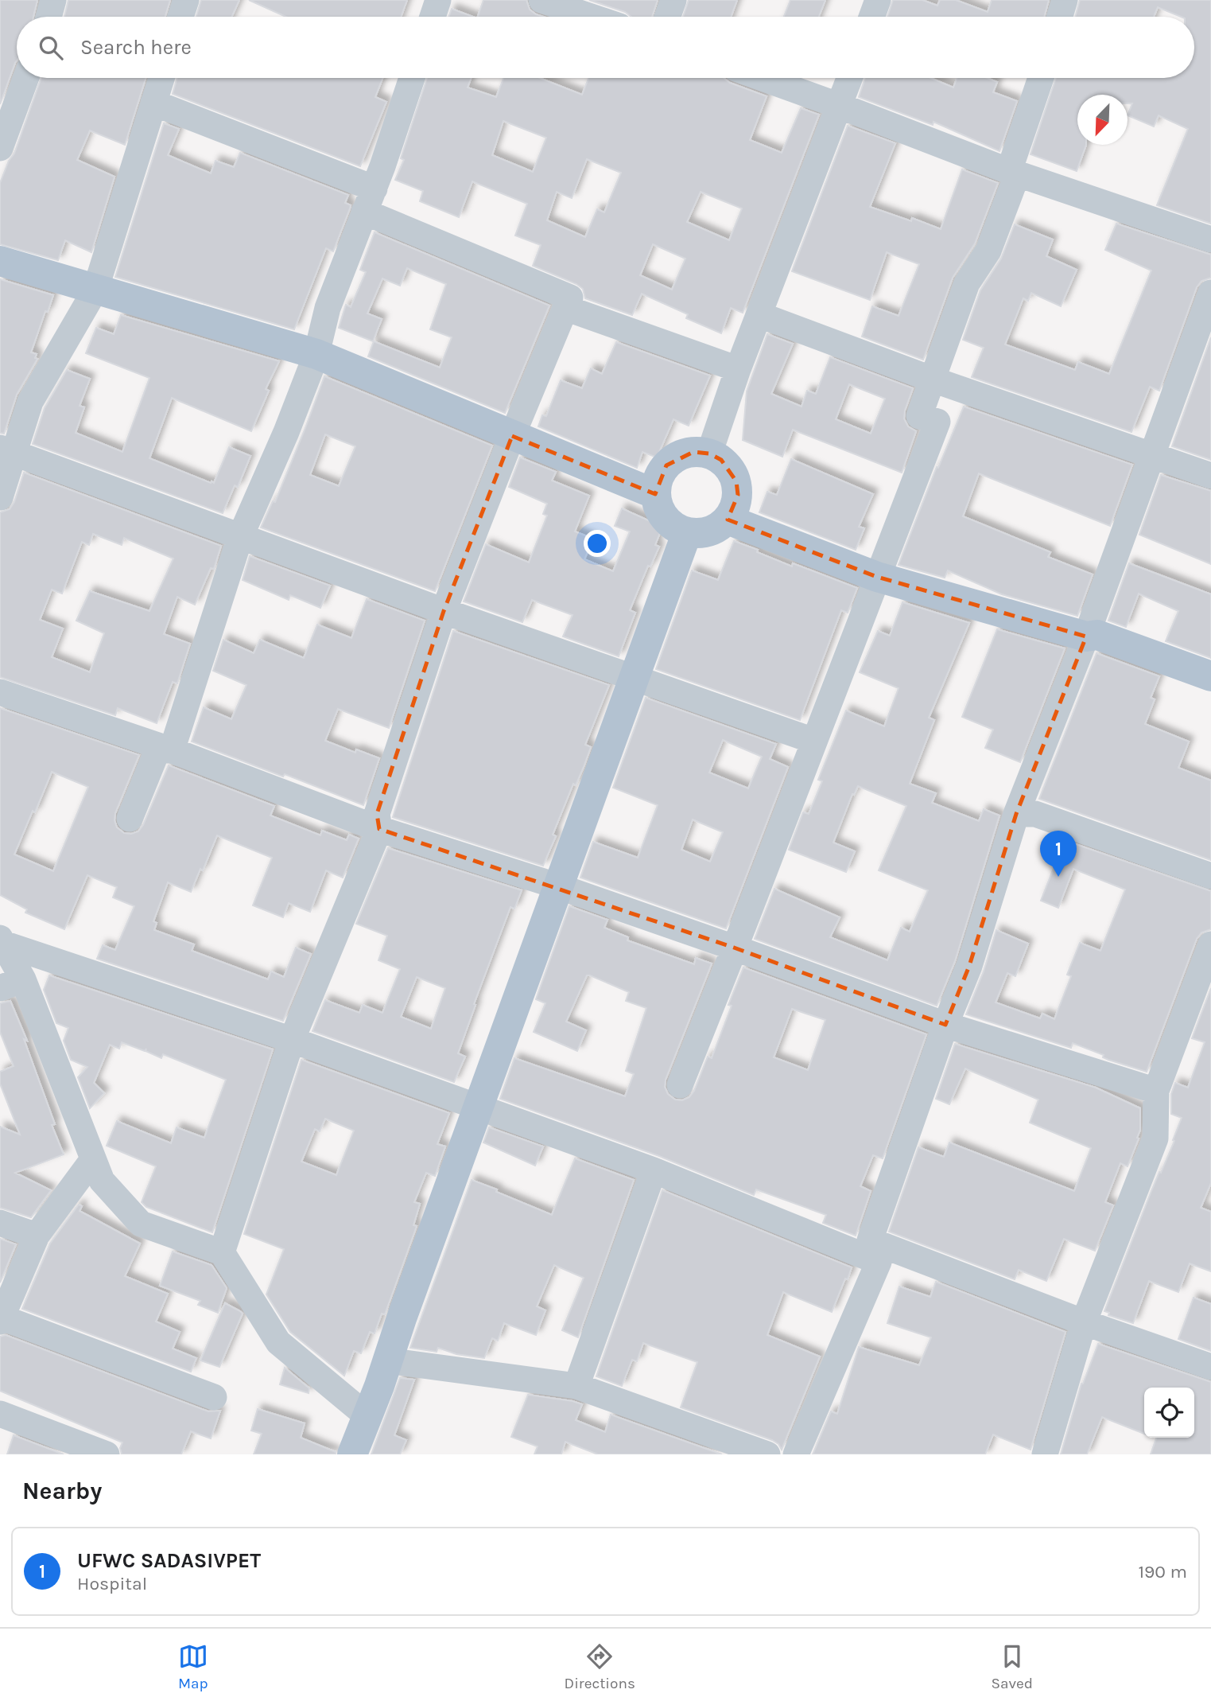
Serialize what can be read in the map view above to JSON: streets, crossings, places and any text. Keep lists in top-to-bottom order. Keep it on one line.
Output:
{"north":"bottom left","page":{"search":"Search here","pins":"1","heading":"Nearby","list":[{"mark":"1","name":"UFWC SADASIVPET","note":"Hospital","value":"190 m"}],"nav":["Map","Directions","Saved"]}}
